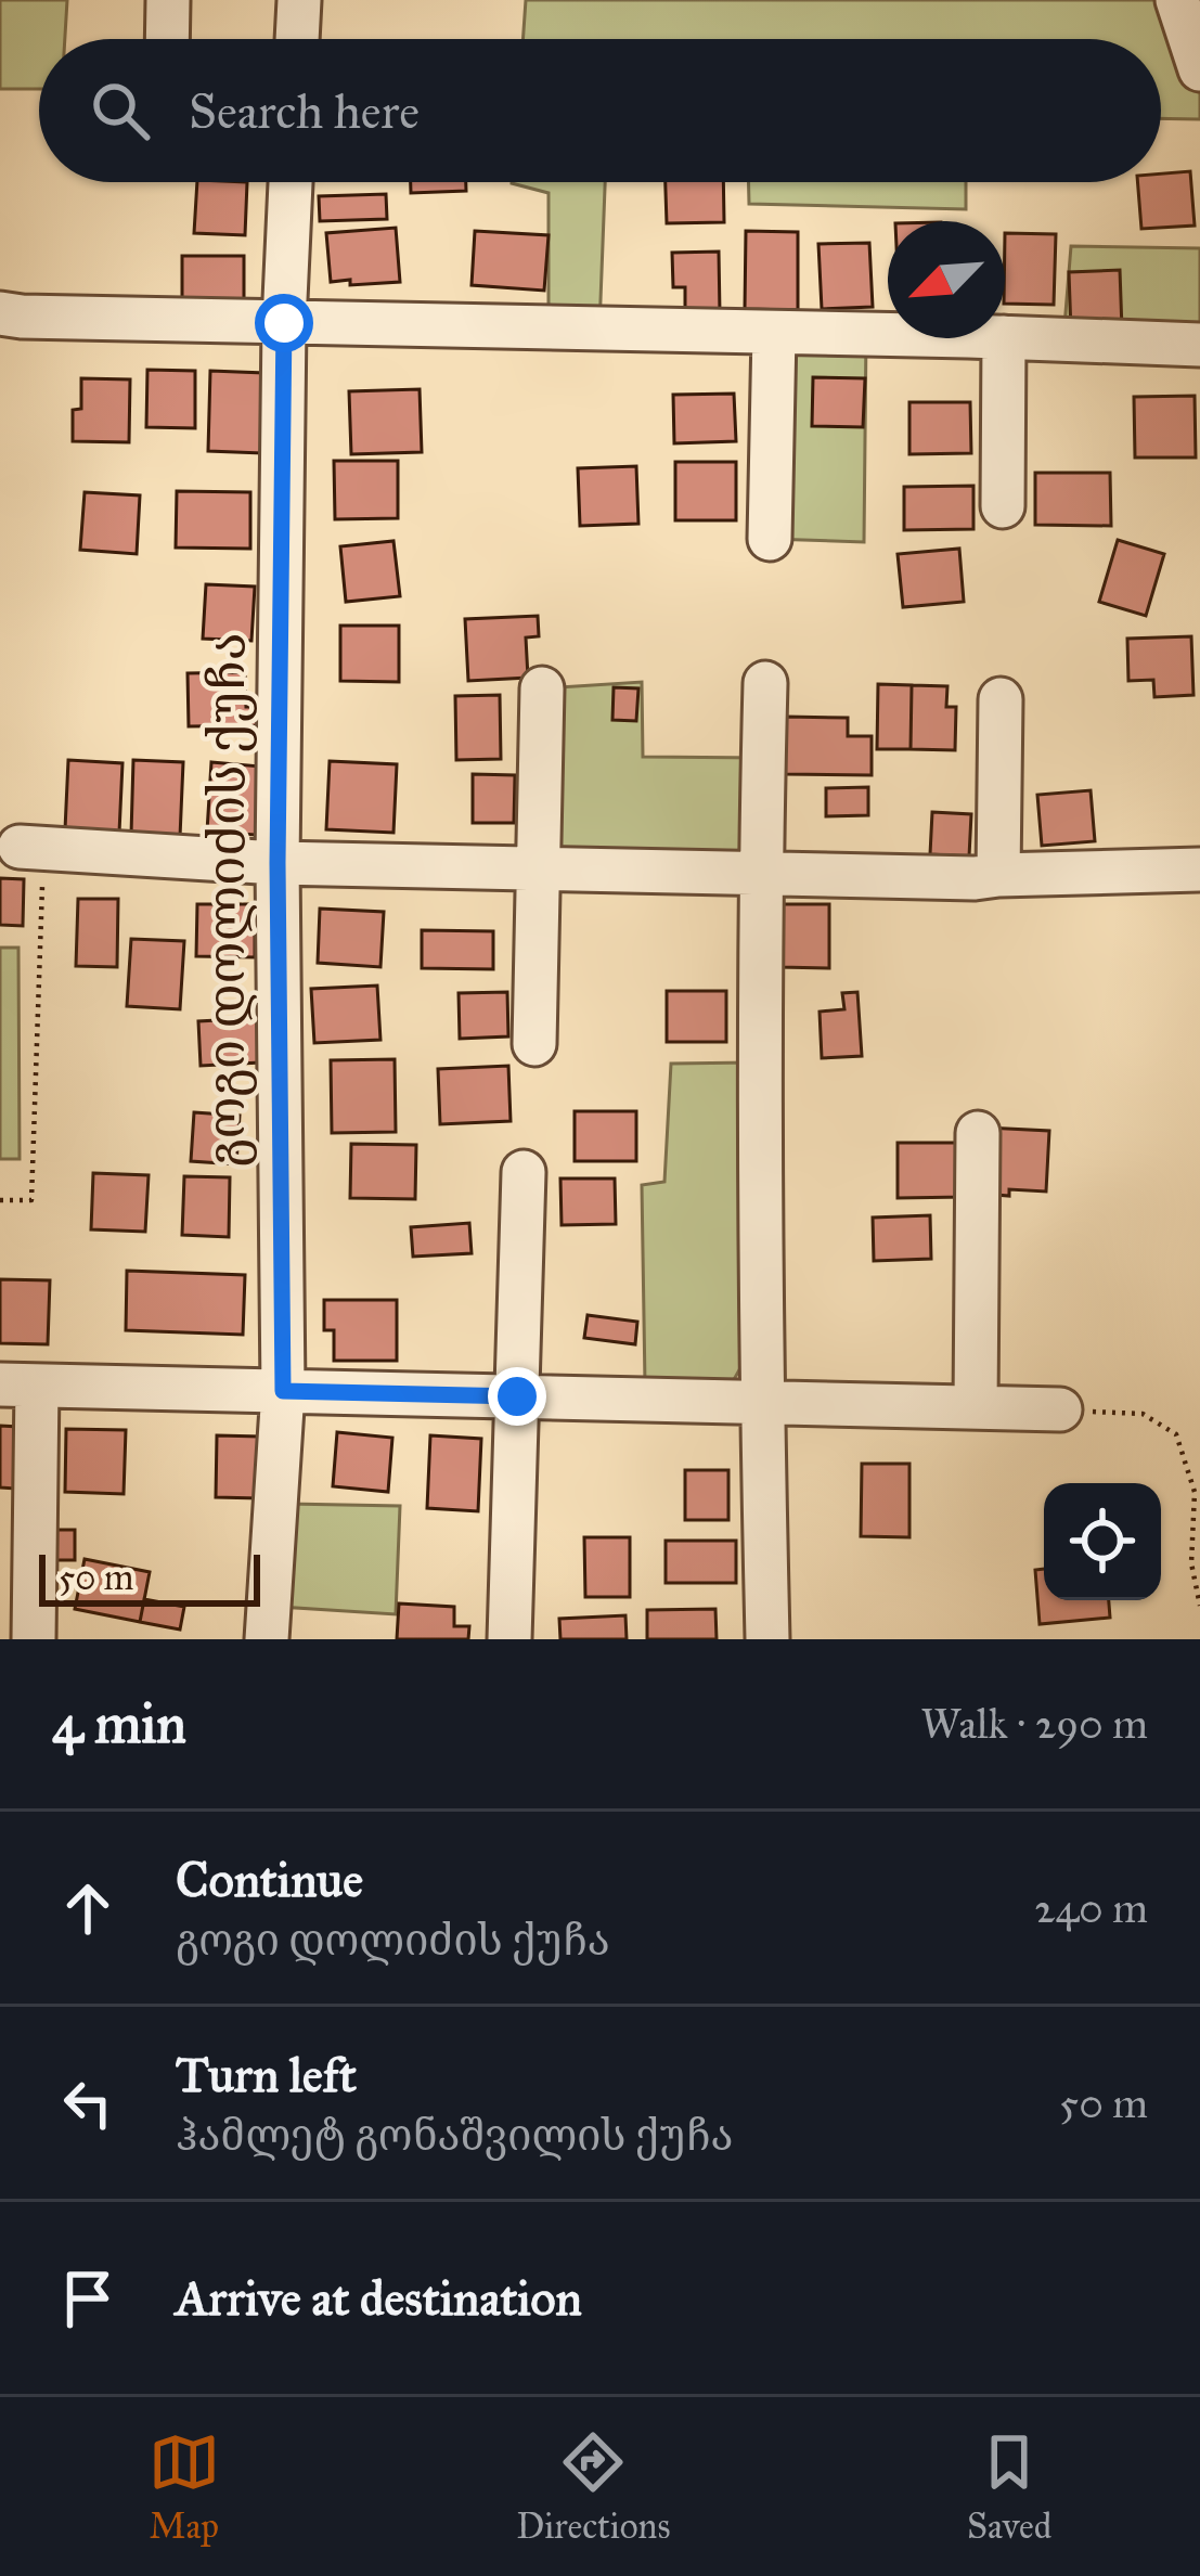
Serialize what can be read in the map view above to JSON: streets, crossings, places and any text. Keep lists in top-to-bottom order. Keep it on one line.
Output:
{"streets":{"street":["გოგი დოლიძის ქუჩა"]},"scale_bar":"50 m","north":"bottom left","page":{"search":"Search here","scale":"50 m","heading":["4 min","Walk · 290 m"],"list":[["Continue","გოგი დოლიძის ქუჩა","240 m"],["Turn left","ჰამლეტ გონაშვილის ქუჩა","50 m"],"Arrive at destination"],"nav":["Map","Directions","Saved"]}}
